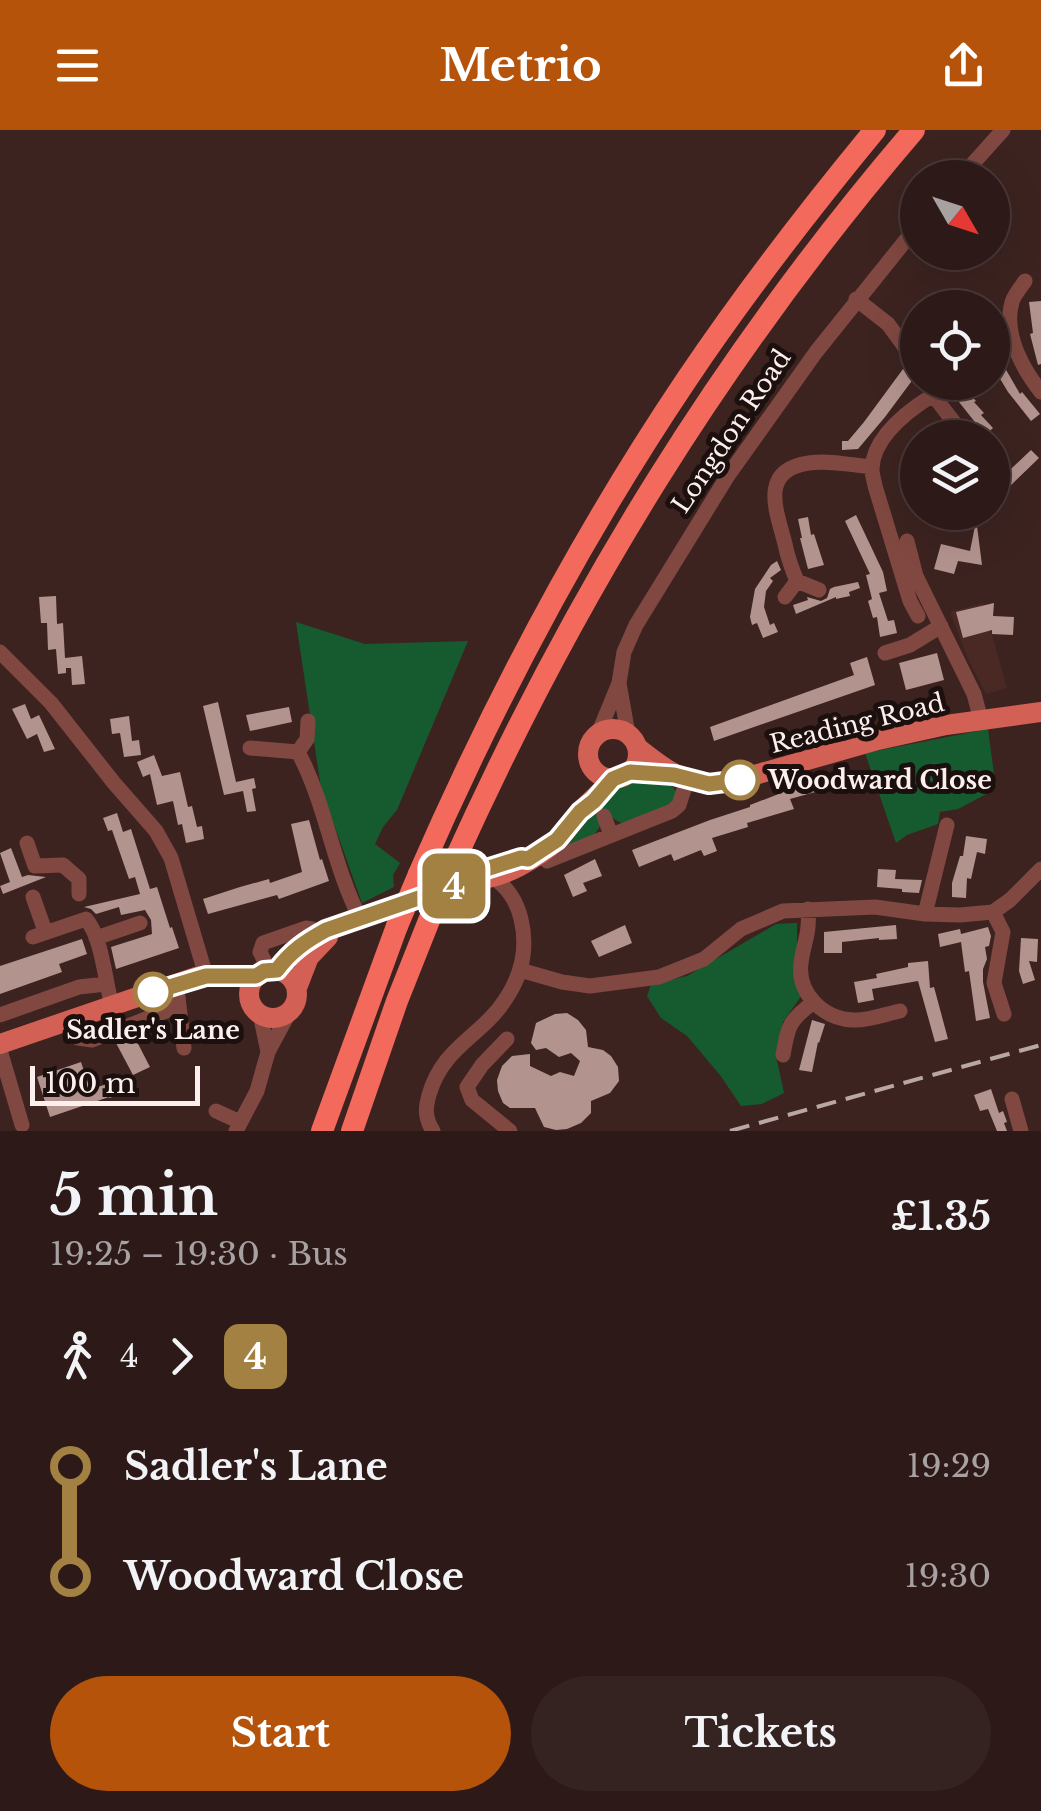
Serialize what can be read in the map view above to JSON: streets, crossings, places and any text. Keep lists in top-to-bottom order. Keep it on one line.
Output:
{"streets":{"main road":["Reading Road"],"street":["Longdon Road"]},"crossings":[["Longdon Road","Reading Road"]],"places":["Woodward Close","Sadler's Lane"],"lines":["bus line 4"],"scale_bar":"100 m","north":"bottom right","page":{"header":"Metrio","on_map":"4","scale":"100 m","heading":["5 min","19:25 – 19:30 · Bus","£1.35"],"legs":["4","4"],"list":[{"name":"Sadler's Lane","value":"19:29"},{"name":"Woodward Close","value":"19:30"}],"buttons":["Start","Tickets"]}}
